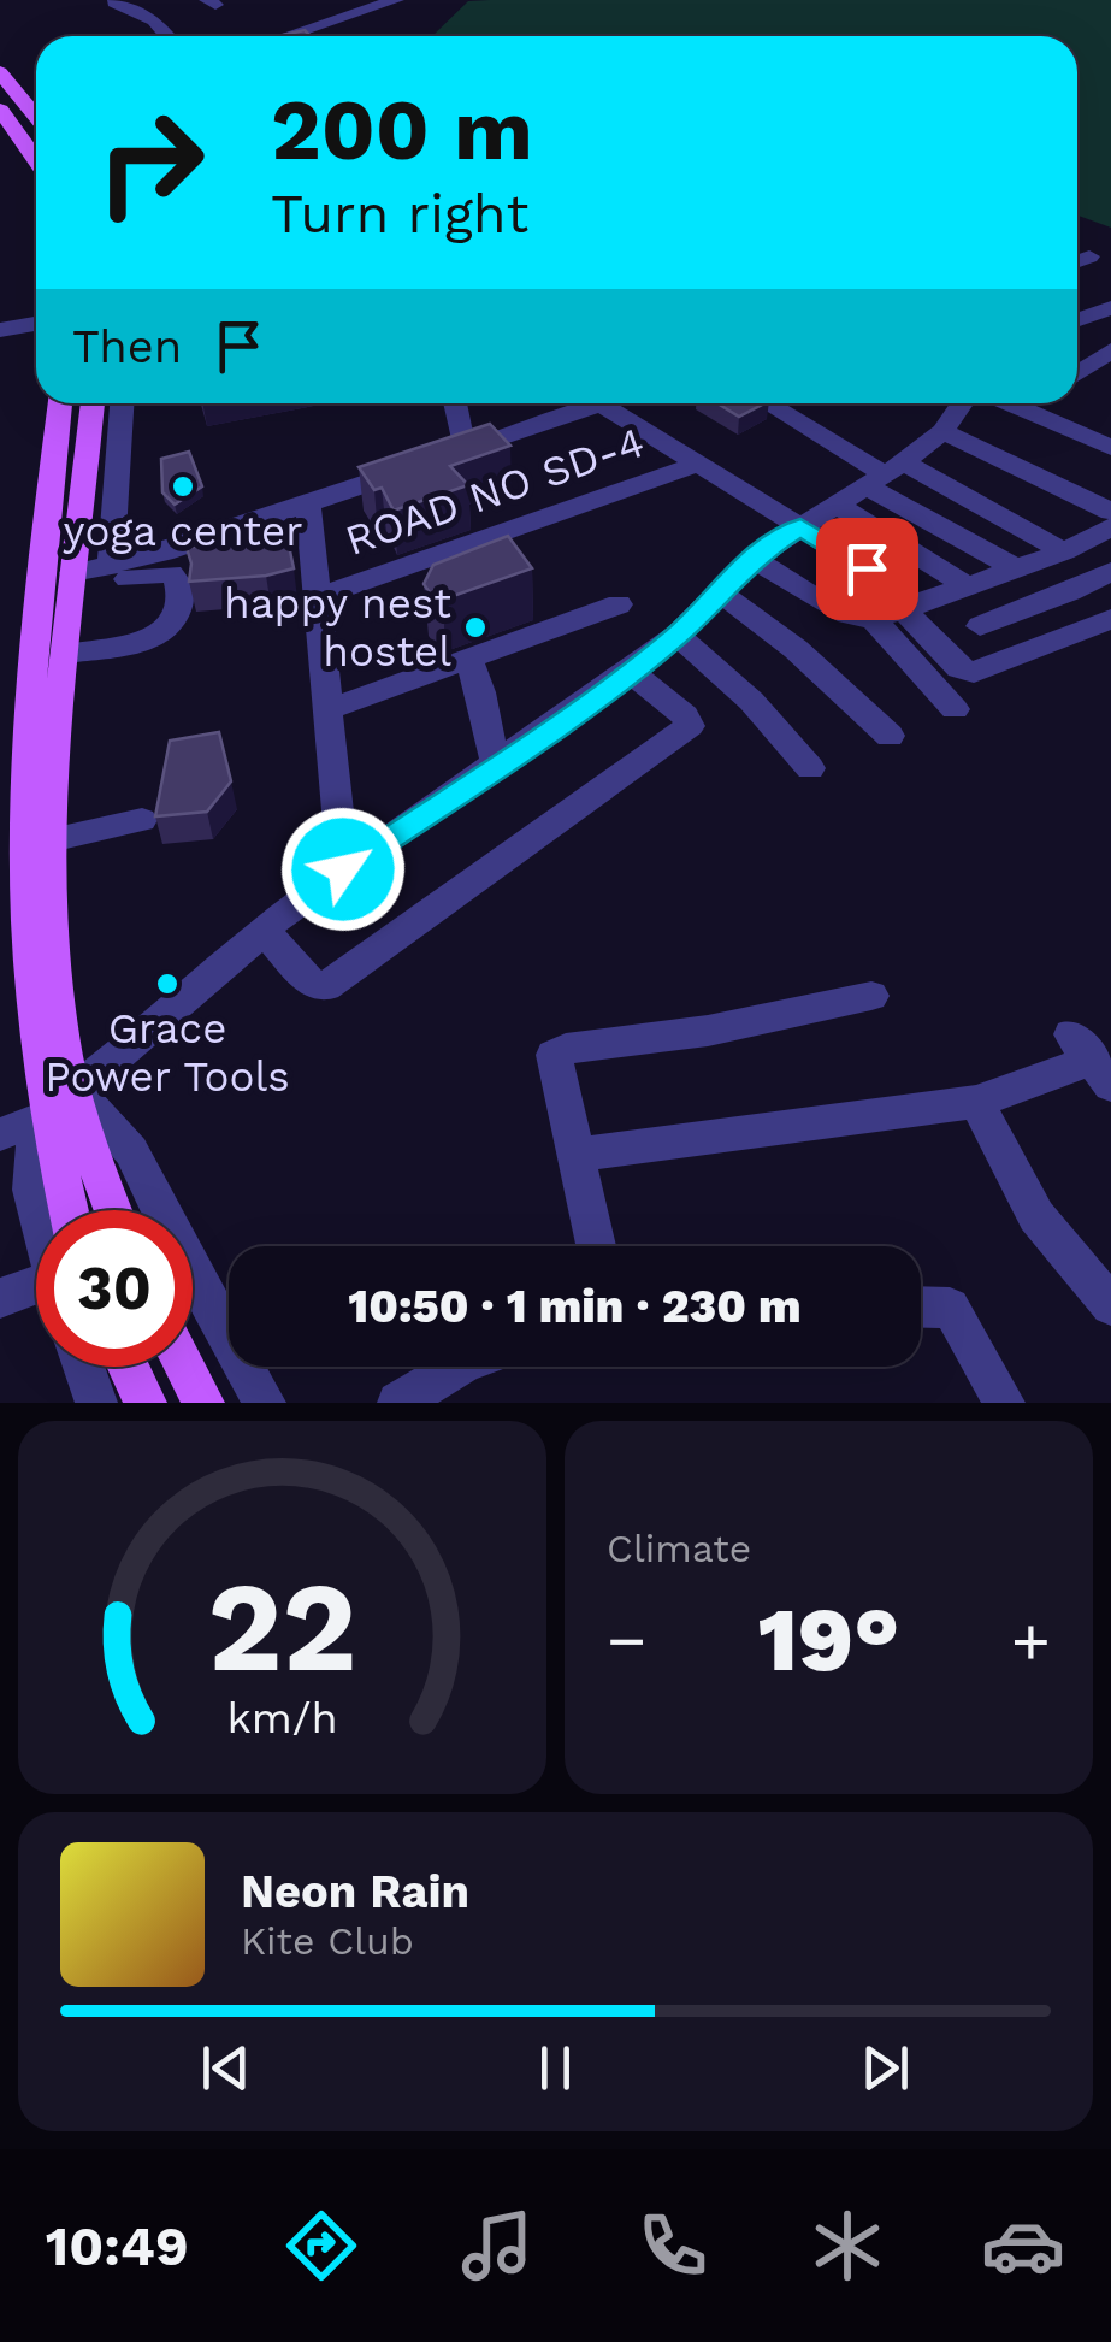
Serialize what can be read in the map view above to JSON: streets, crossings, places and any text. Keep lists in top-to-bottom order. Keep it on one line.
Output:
{"streets":{"street":["ROAD NO SD-4"]},"places":["yoga center","happy nest hostel","Grace Power Tools"],"page":{"turn":["200 m","Turn right"],"then":"Then","limit":"30","trip":"10:50 · 1 min · 230 m","tile":"Climate","heat":["−","19°","+"],"song":["Neon Rain","Kite Club"],"tabs":"10:49","gauge":["22","km/h"]}}
